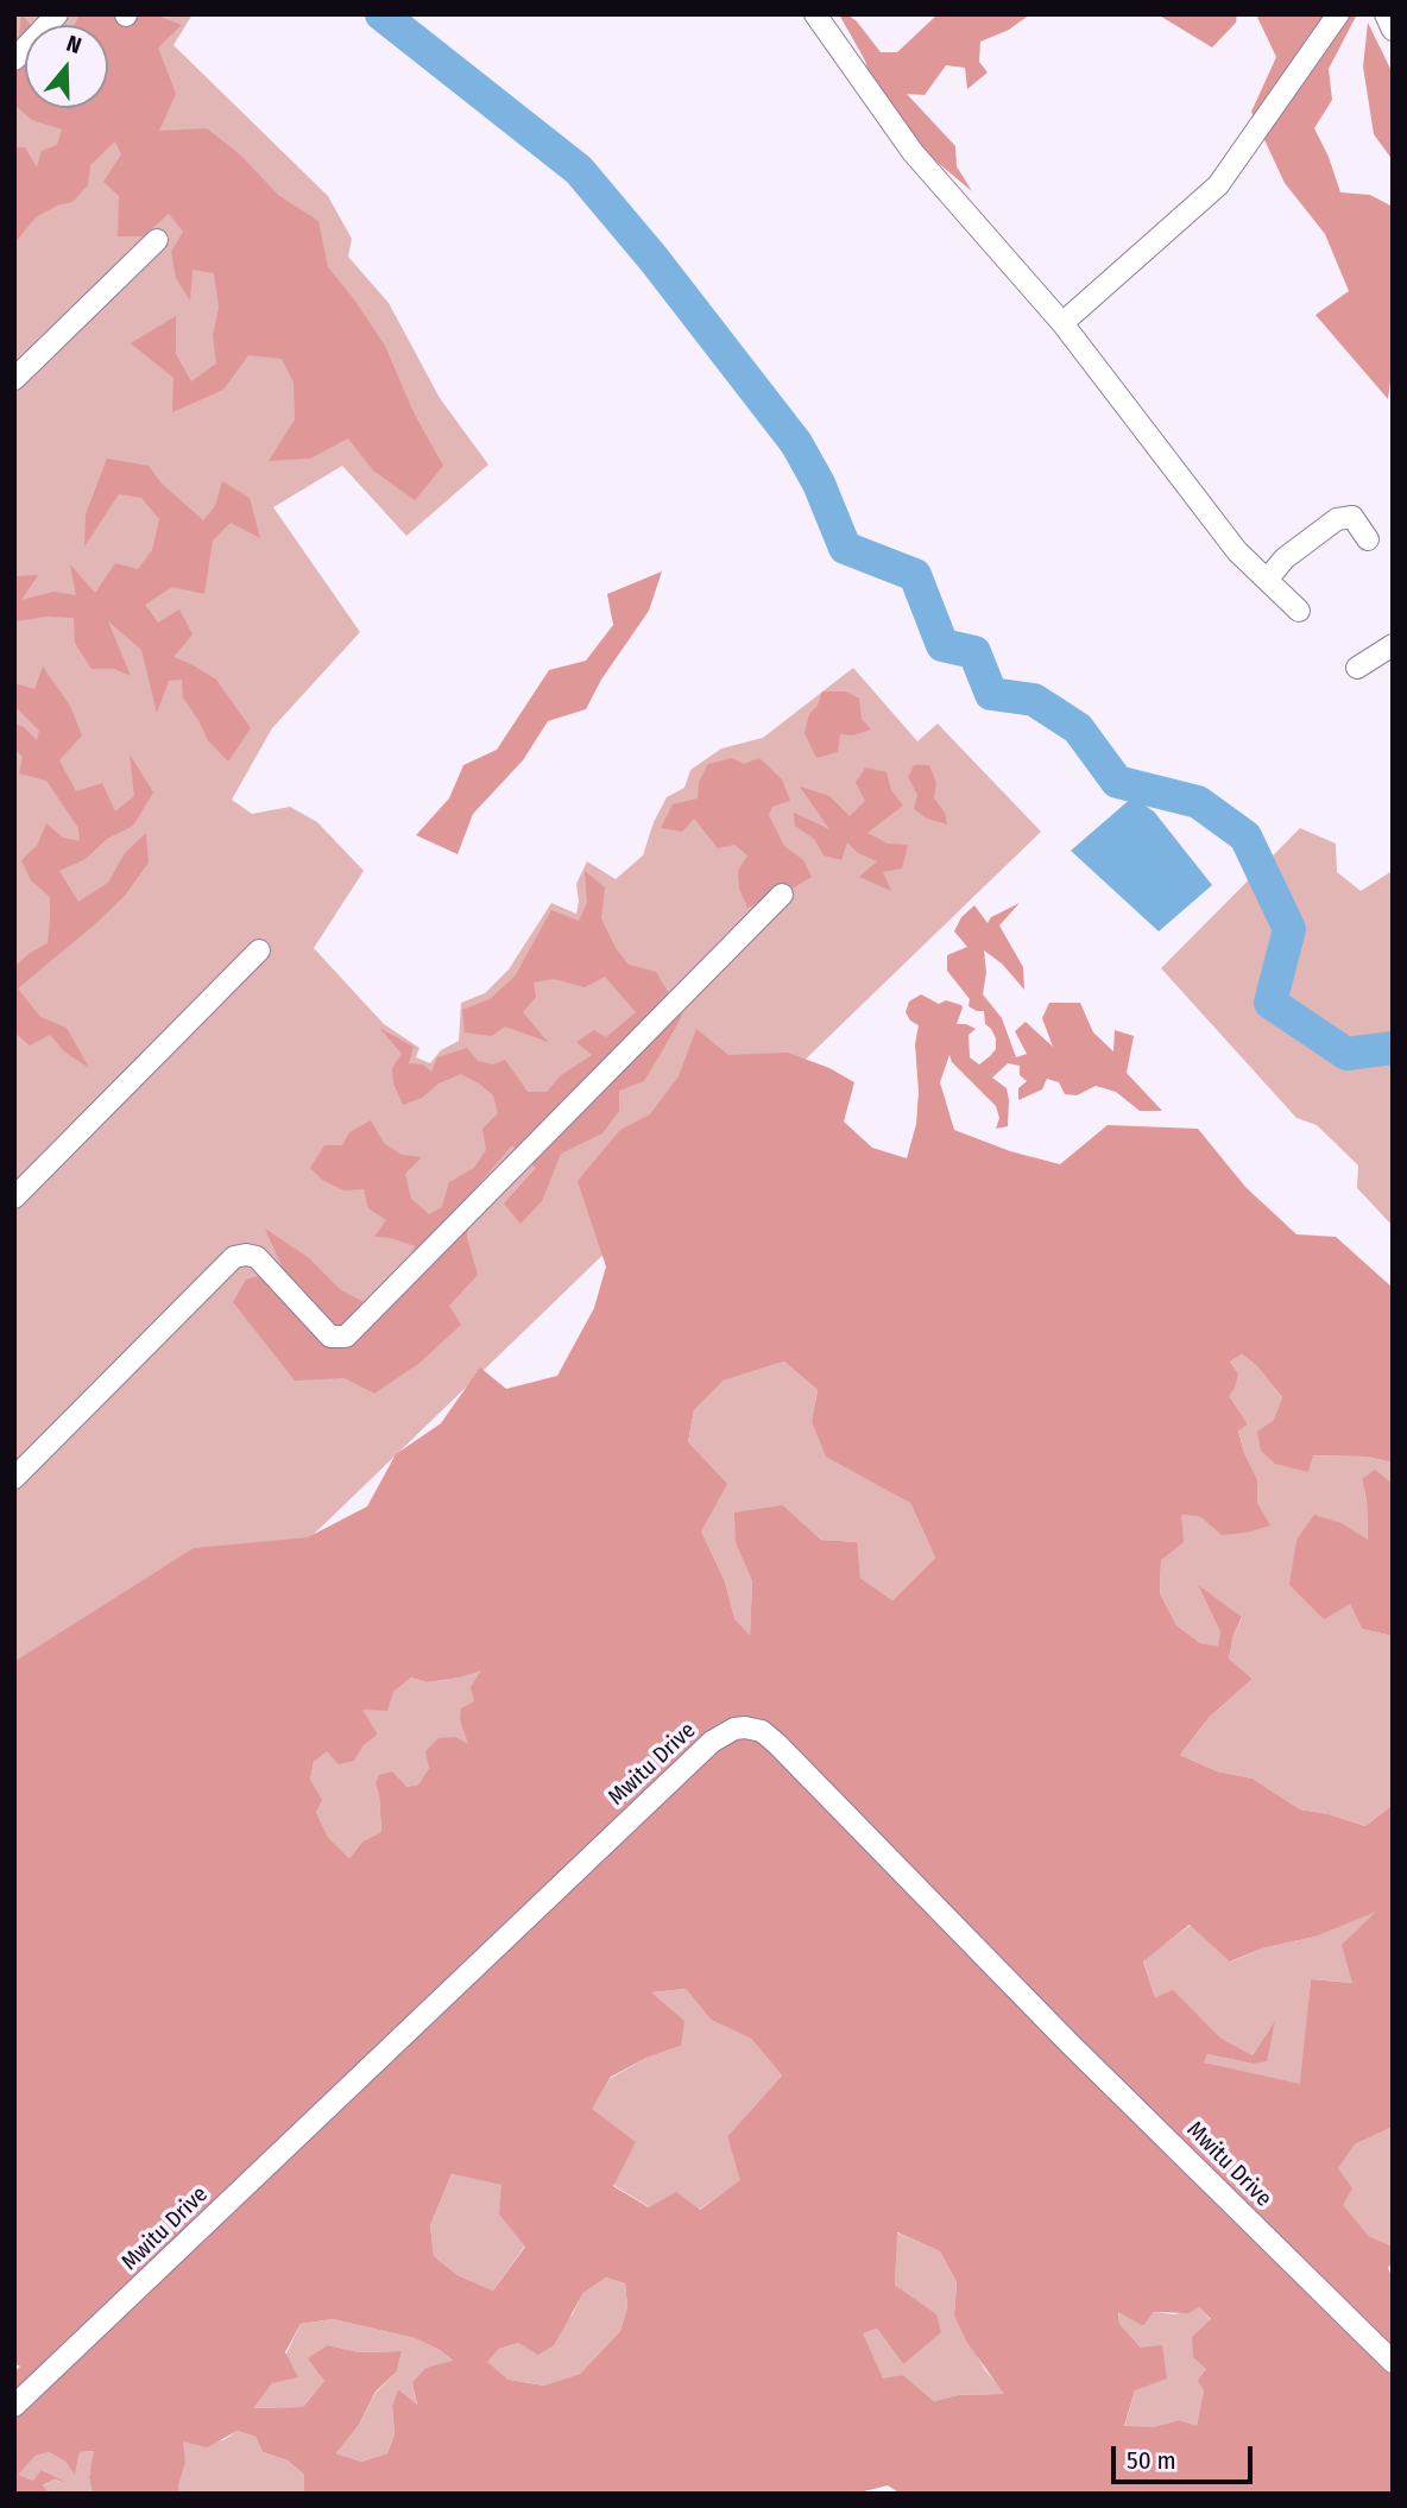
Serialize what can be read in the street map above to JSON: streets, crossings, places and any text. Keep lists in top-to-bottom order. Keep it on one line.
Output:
{"streets":{"street":["Mwitu Drive"]},"scale_bar":"50 m","north":"top"}
